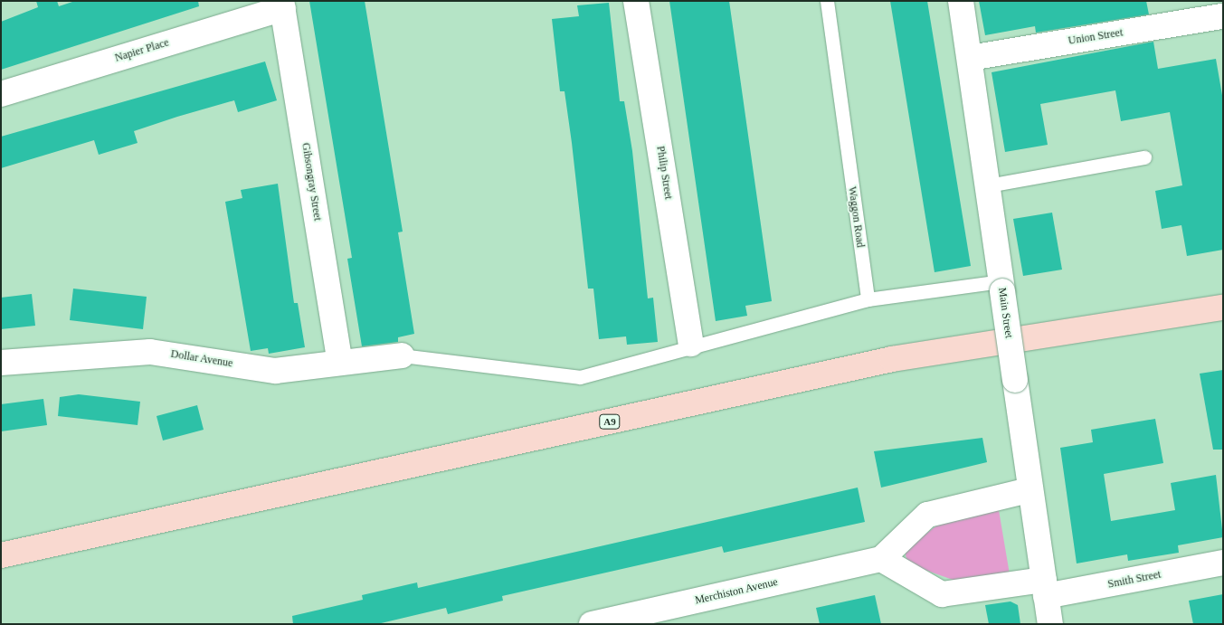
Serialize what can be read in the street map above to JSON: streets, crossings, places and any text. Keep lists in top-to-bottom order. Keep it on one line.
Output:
{"streets":{"main road":["A9"],"street":["Union Street","Napier Place","Philip Street","Gibsongray Street","Main Street","Dollar Avenue","Smith Street","Merchiston Avenue"],"lane":["Waggon Road"]},"crossings":[["Union Street","Main Street"],["Napier Place","Gibsongray Street"],["Gibsongray Street","Dollar Avenue"],["Main Street","Smith Street"]]}
